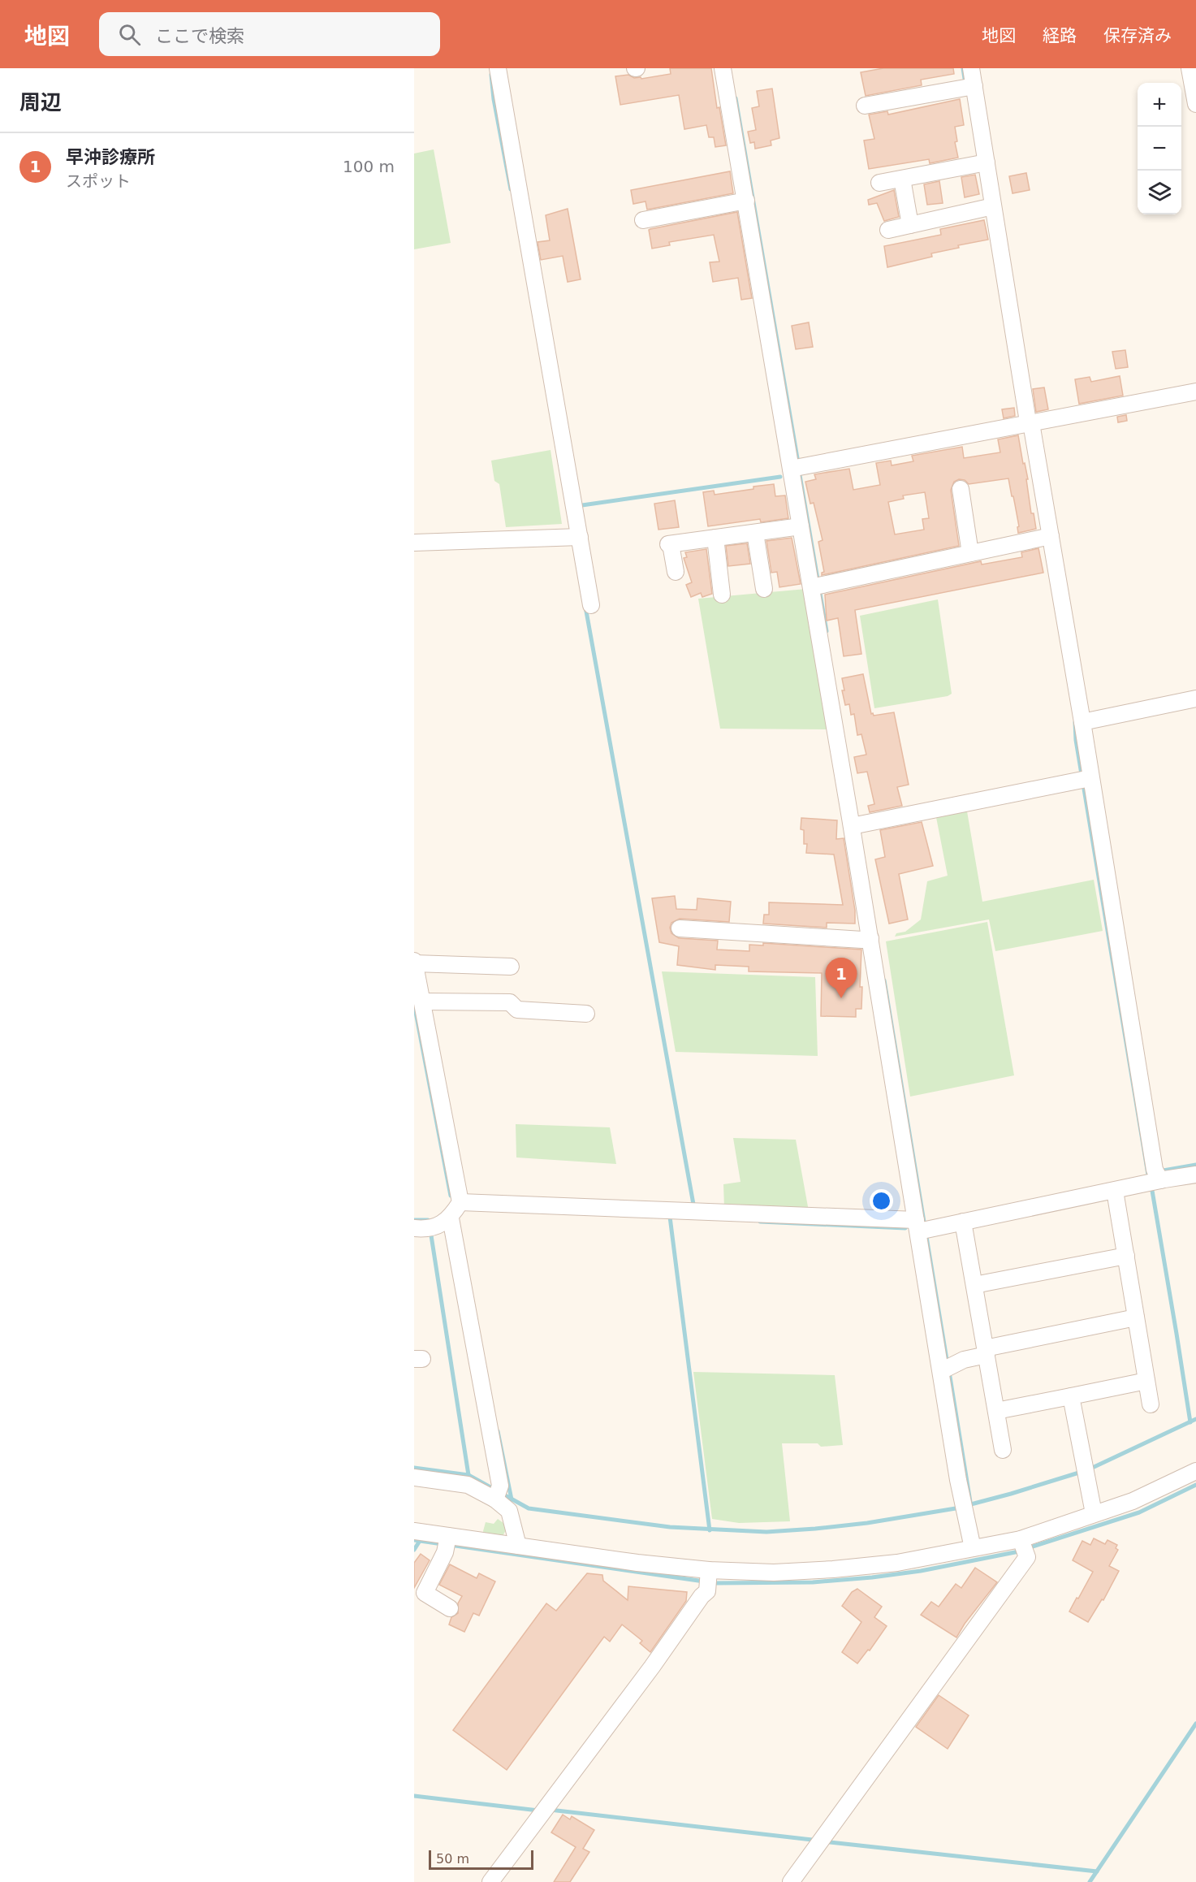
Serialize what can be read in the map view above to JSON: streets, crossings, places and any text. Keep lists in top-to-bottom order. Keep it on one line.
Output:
{"scale_bar":"50 m","page":{"header":"地図","search":"ここで検索","nav":["地図","経路","保存済み"],"heading":"周辺","map_buttons":["+","−"],"list":[{"mark":"1","name":"早沖診療所","note":"スポット","value":"100 m"}],"pins":"1","scale":"50 m"}}
